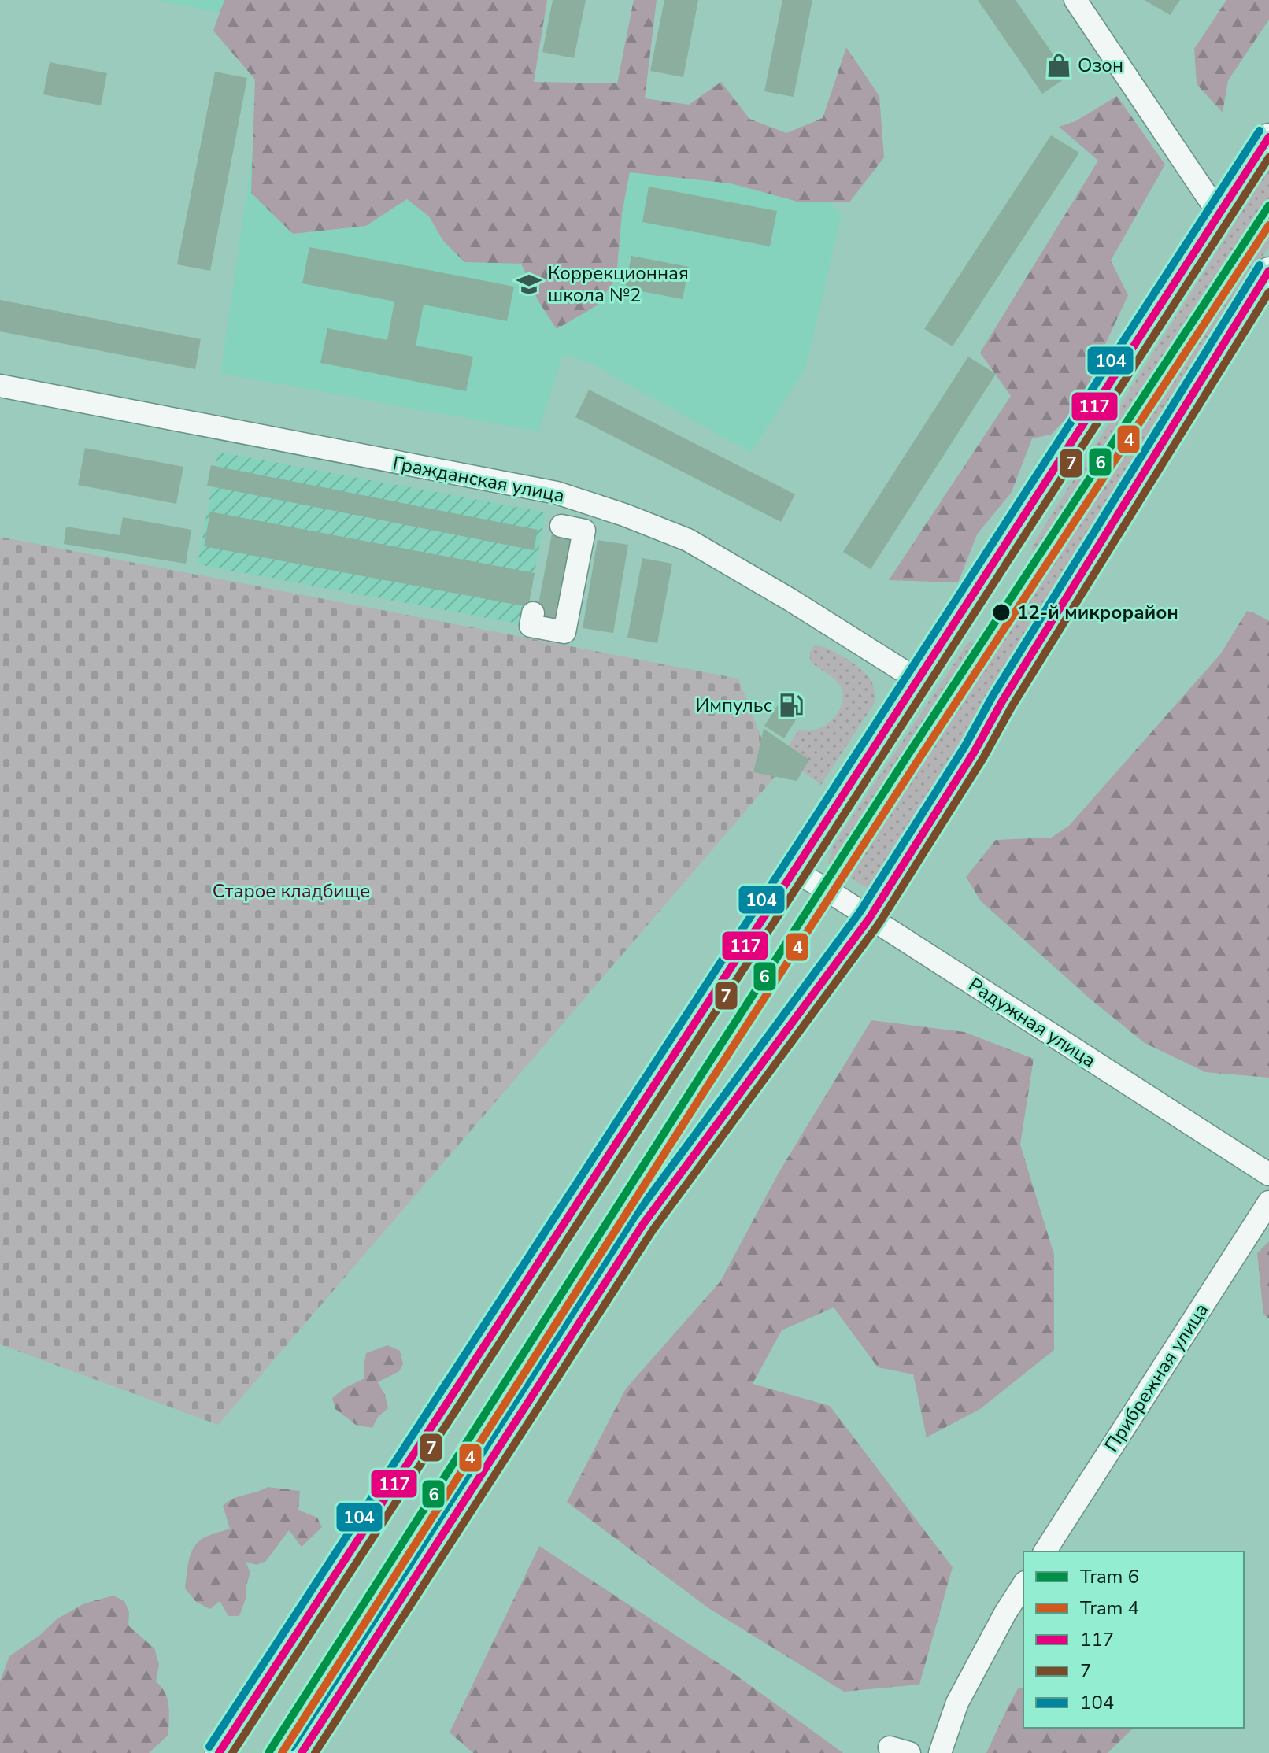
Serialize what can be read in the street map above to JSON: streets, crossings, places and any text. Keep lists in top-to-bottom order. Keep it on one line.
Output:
{"streets":{"street":["Гражданская улица","Радужная улица","Прибрежная улица"]},"parks":["Старое кладбище"],"places":{"shop":["Озон"],"school or university":["Коррекционная школа №2"],"other":["12-й микрорайон"],"fuel station":["Импульс"]},"lines":["transit line 104","transit line 117","transit line 7","tram line 6","tram line 4"],"legend":["Tram 6","Tram 4","117","7","104"]}
